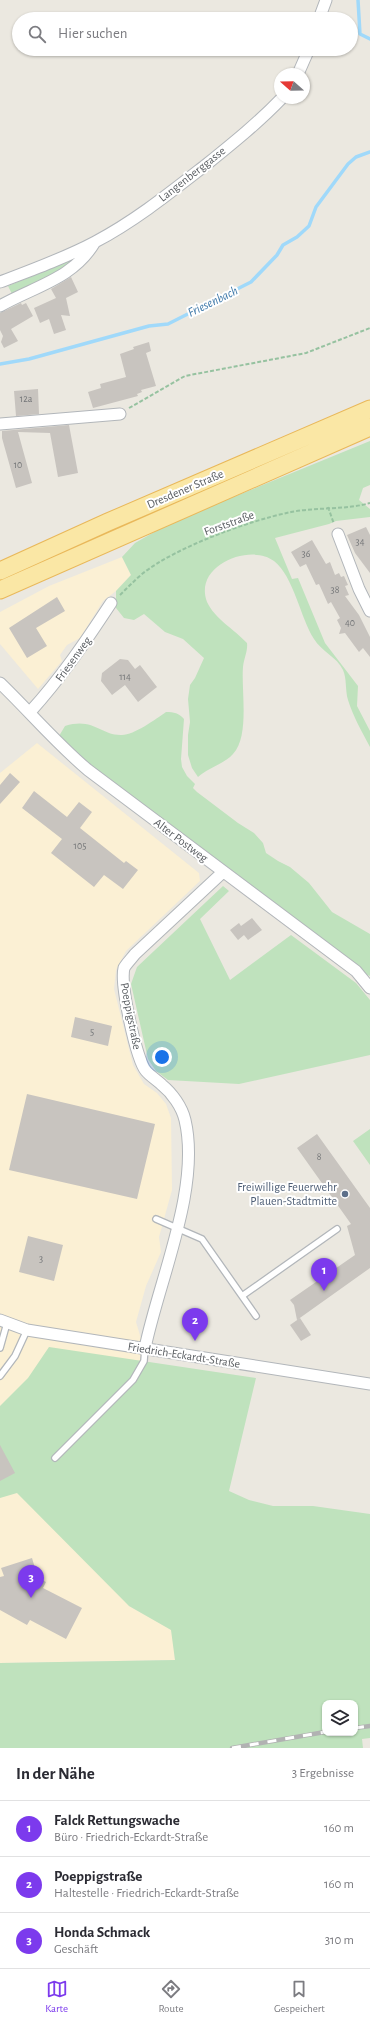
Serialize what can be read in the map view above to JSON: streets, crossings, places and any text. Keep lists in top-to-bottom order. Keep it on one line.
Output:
{"streets":{"main road":["Dresdener Straße"],"street":["Langenberggasse","Friesenweg","Alter Postweg","Poeppigstraße","Friedrich-Eckardt-Straße"],"path":["Forststraße"]},"crossings":[["Forststraße","Friesenweg"],["Friesenweg","Alter Postweg"],["Alter Postweg","Poeppigstraße"],["Poeppigstraße","Friedrich-Eckardt-Straße"]],"water":["Friesenbach"],"places":["Freiwillige Feuerwehr Plauen-Stadtmitte"],"house_numbers":["12a","10","34","36","38","40","114","105","5","8","3"],"north":"left","page":{"search":"Hier suchen","pins":["1","2","3"],"heading":["In der Nähe","3 Ergebnisse"],"list":[{"mark":"1","name":"Falck Rettungswache","note":"Büro · Friedrich-Eckardt-Straße","value":"160 m"},{"mark":"2","name":"Poeppigstraße","note":"Haltestelle · Friedrich-Eckardt-Straße","value":"160 m"},{"mark":"3","name":"Honda Schmack","note":"Geschäft","value":"310 m"}],"nav":["Karte","Route","Gespeichert"]}}
